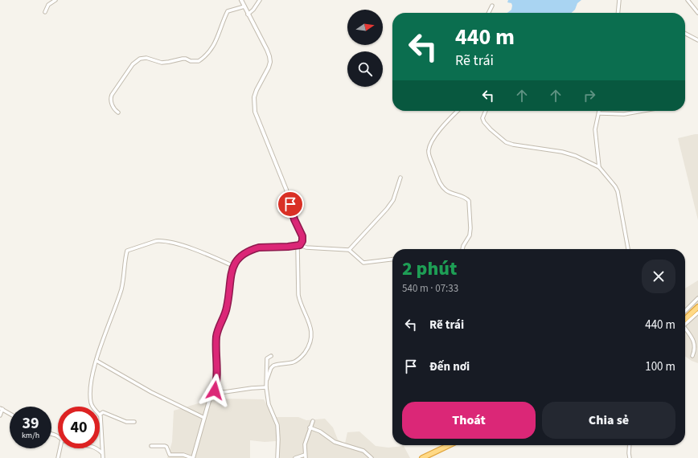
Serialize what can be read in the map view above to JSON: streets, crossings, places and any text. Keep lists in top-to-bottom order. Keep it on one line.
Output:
{"north":"right","page":{"turn":["440 m","Rẽ trái"],"heading":["2 phút","540 m · 07:33"],"list":[{"name":"Rẽ trái","value":"440 m"},{"name":"Đến nơi","value":"100 m"}],"buttons":["Thoát","Chia sẻ"],"speed":"39 km/h","limit":"40"}}
